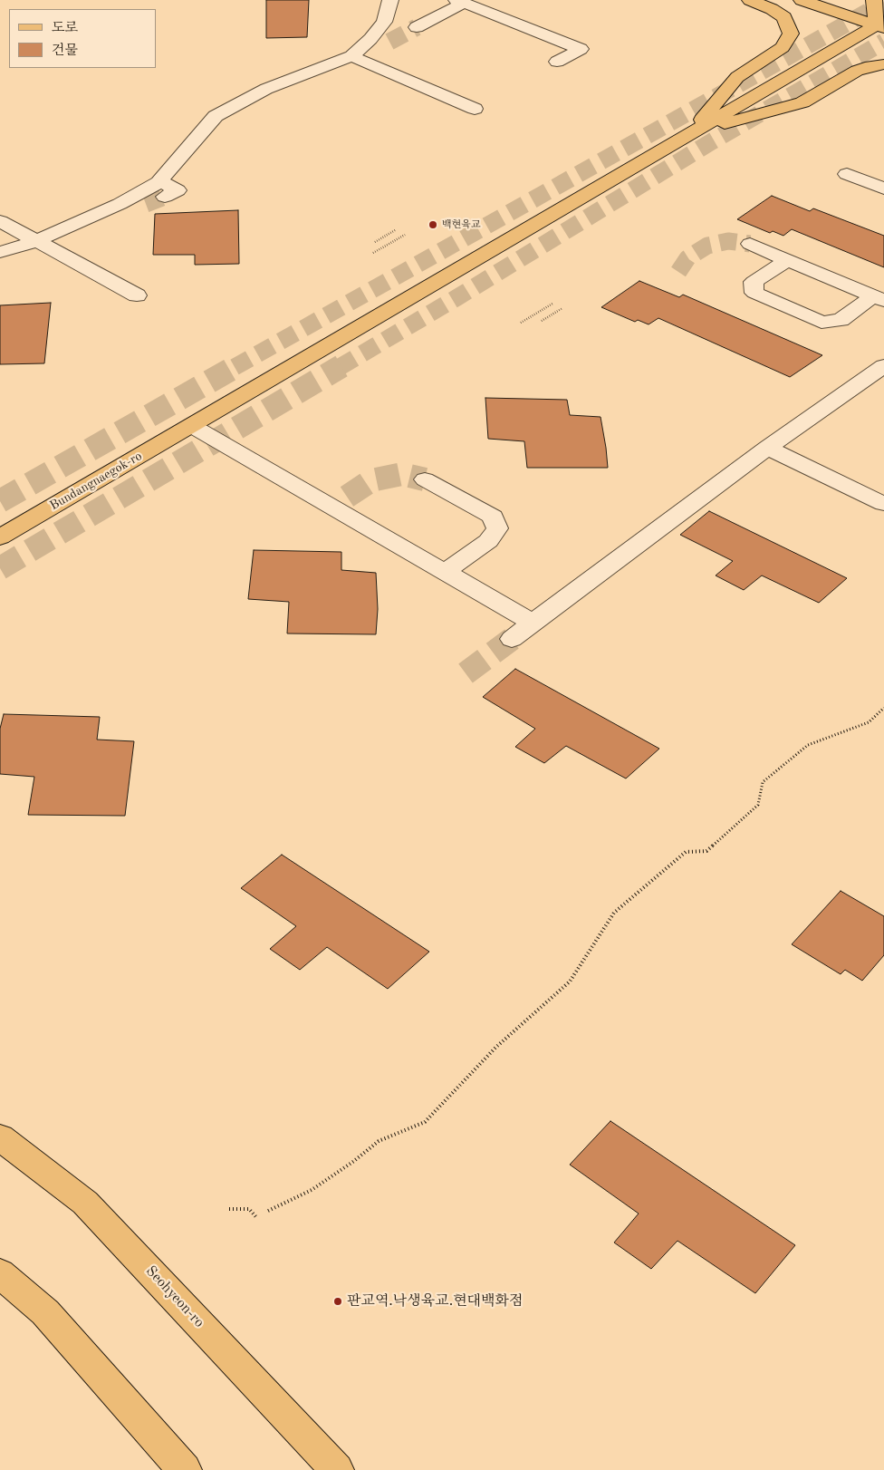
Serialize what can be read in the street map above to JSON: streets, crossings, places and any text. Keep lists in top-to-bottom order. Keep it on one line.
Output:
{"streets":{"main road":["Bundangnaegok-ro","Seohyeon-ro"]},"places":["백현육교","판교역.낙생육교.현대백화점"],"legend":["도로","건물"]}
